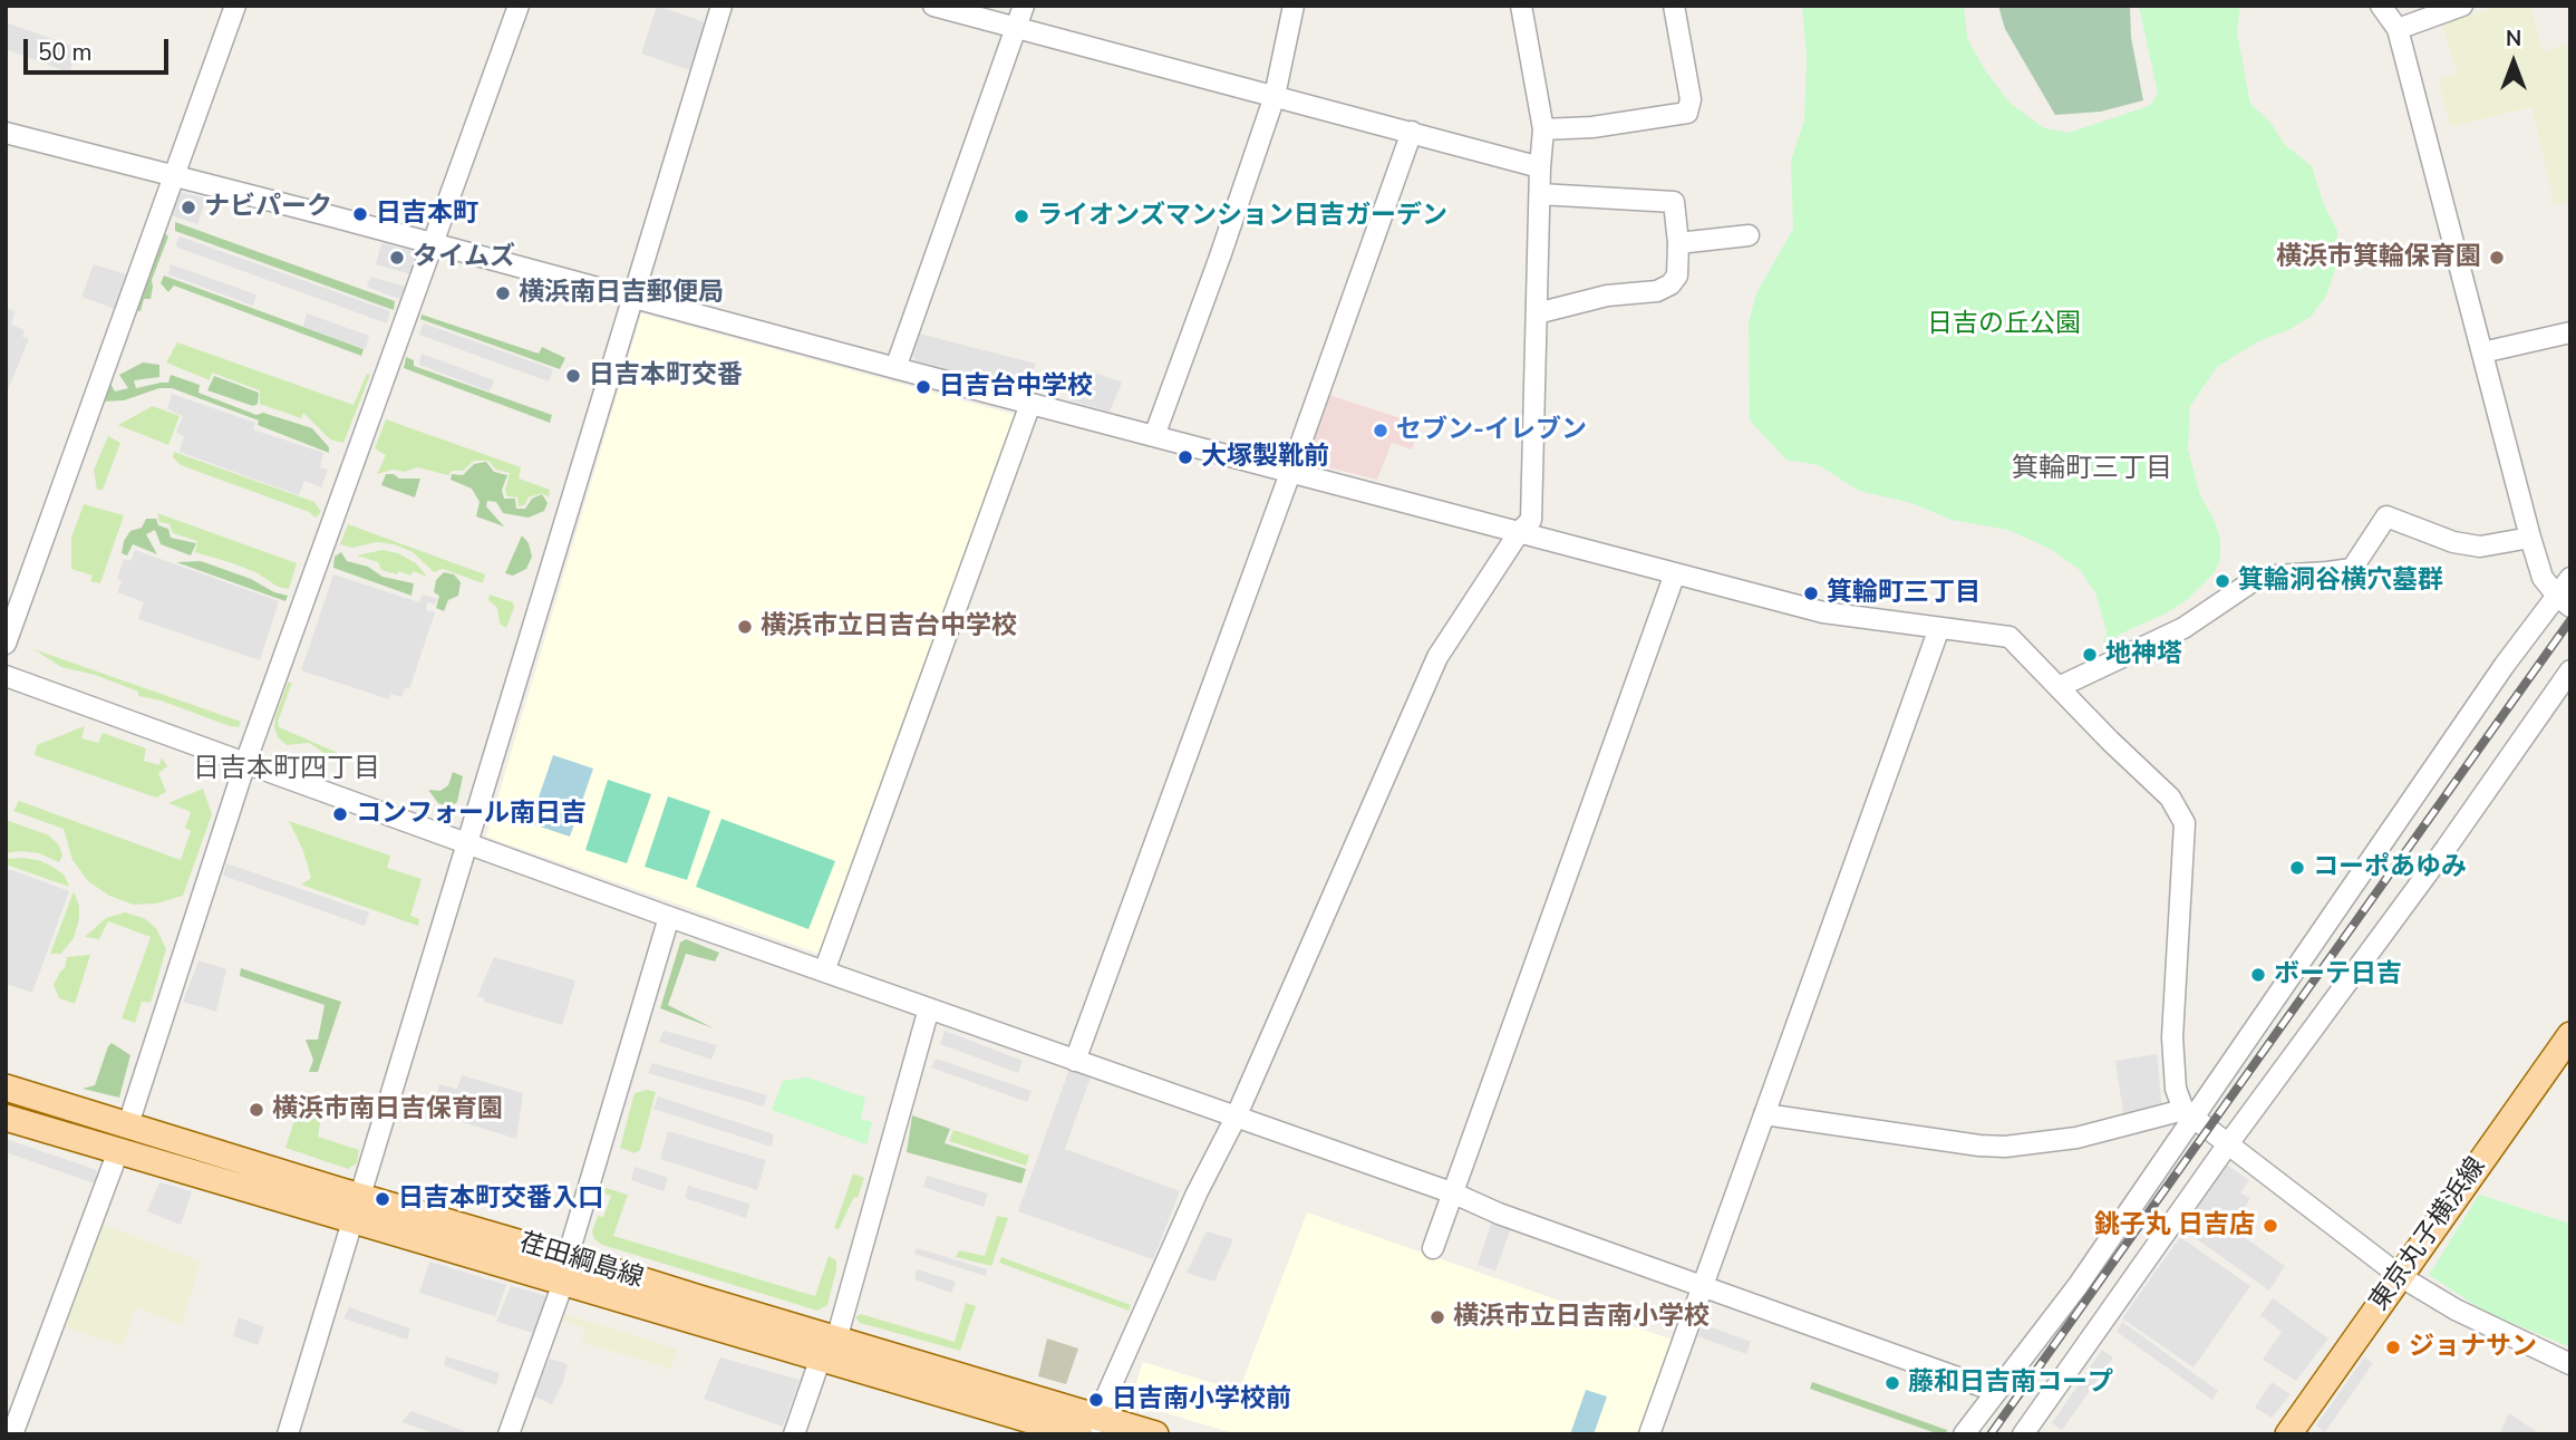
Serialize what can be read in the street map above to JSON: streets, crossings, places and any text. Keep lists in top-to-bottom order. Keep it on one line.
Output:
{"streets":{"main road":["東京丸子横浜線","荏田綱島線"]},"districts":["箕輪町三丁目","日吉本町四丁目"],"parks":["日吉の丘公園"],"places":["ナビパーク","日吉本町","ライオンズマンション日吉ガーデン","タイムズ","横浜市箕輪保育園","横浜南日吉郵便局","日吉本町交番","日吉台中学校","セブン-イレブン","大塚製靴前","箕輪洞谷横穴墓群","箕輪町三丁目","横浜市立日吉台中学校","地神塔","コンフォール南日吉","コーポあゆみ","ボーテ日吉","横浜市南日吉保育園","日吉本町交番入口","銚子丸 日吉店","横浜市立日吉南小学校","ジョナサン","藤和日吉南コープ","日吉南小学校前"],"scale_bar":"50 m","north":"top"}
